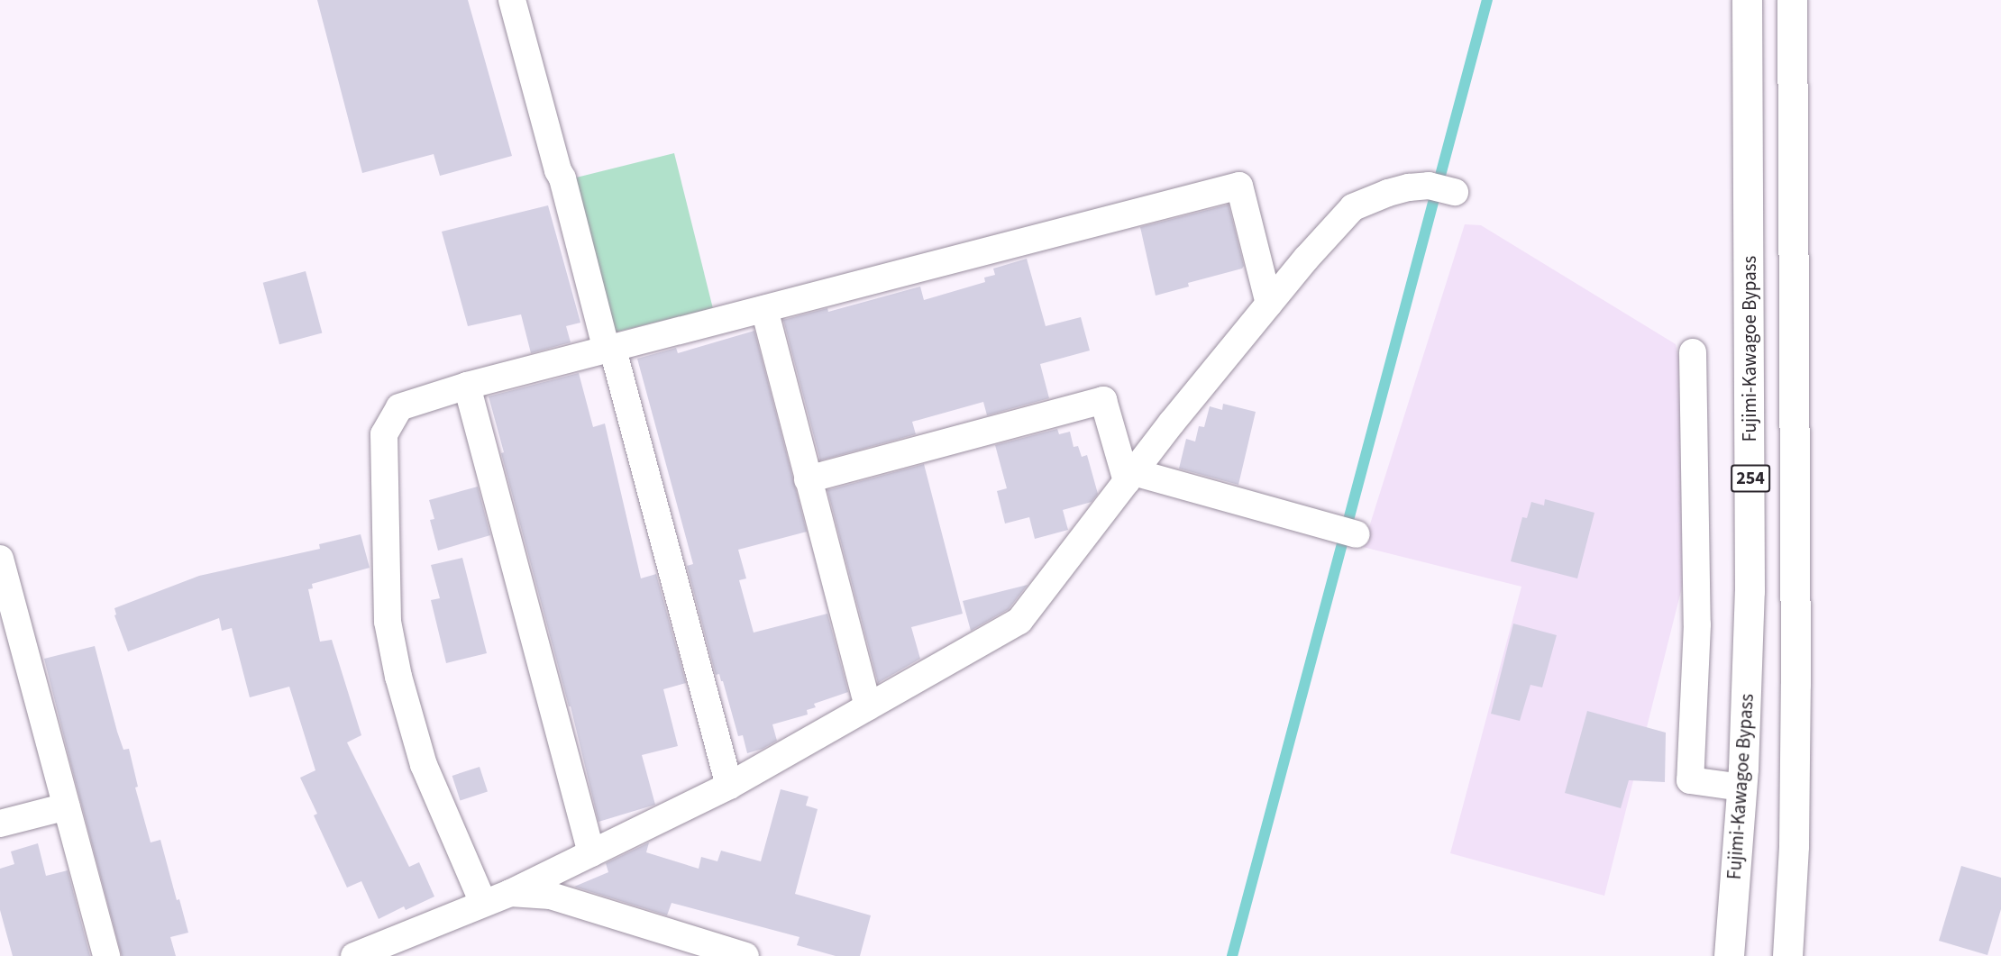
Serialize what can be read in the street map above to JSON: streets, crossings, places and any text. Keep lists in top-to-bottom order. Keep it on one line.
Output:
{"streets":{"highway":["Fujimi-Kawagoe Bypass","254"]}}
